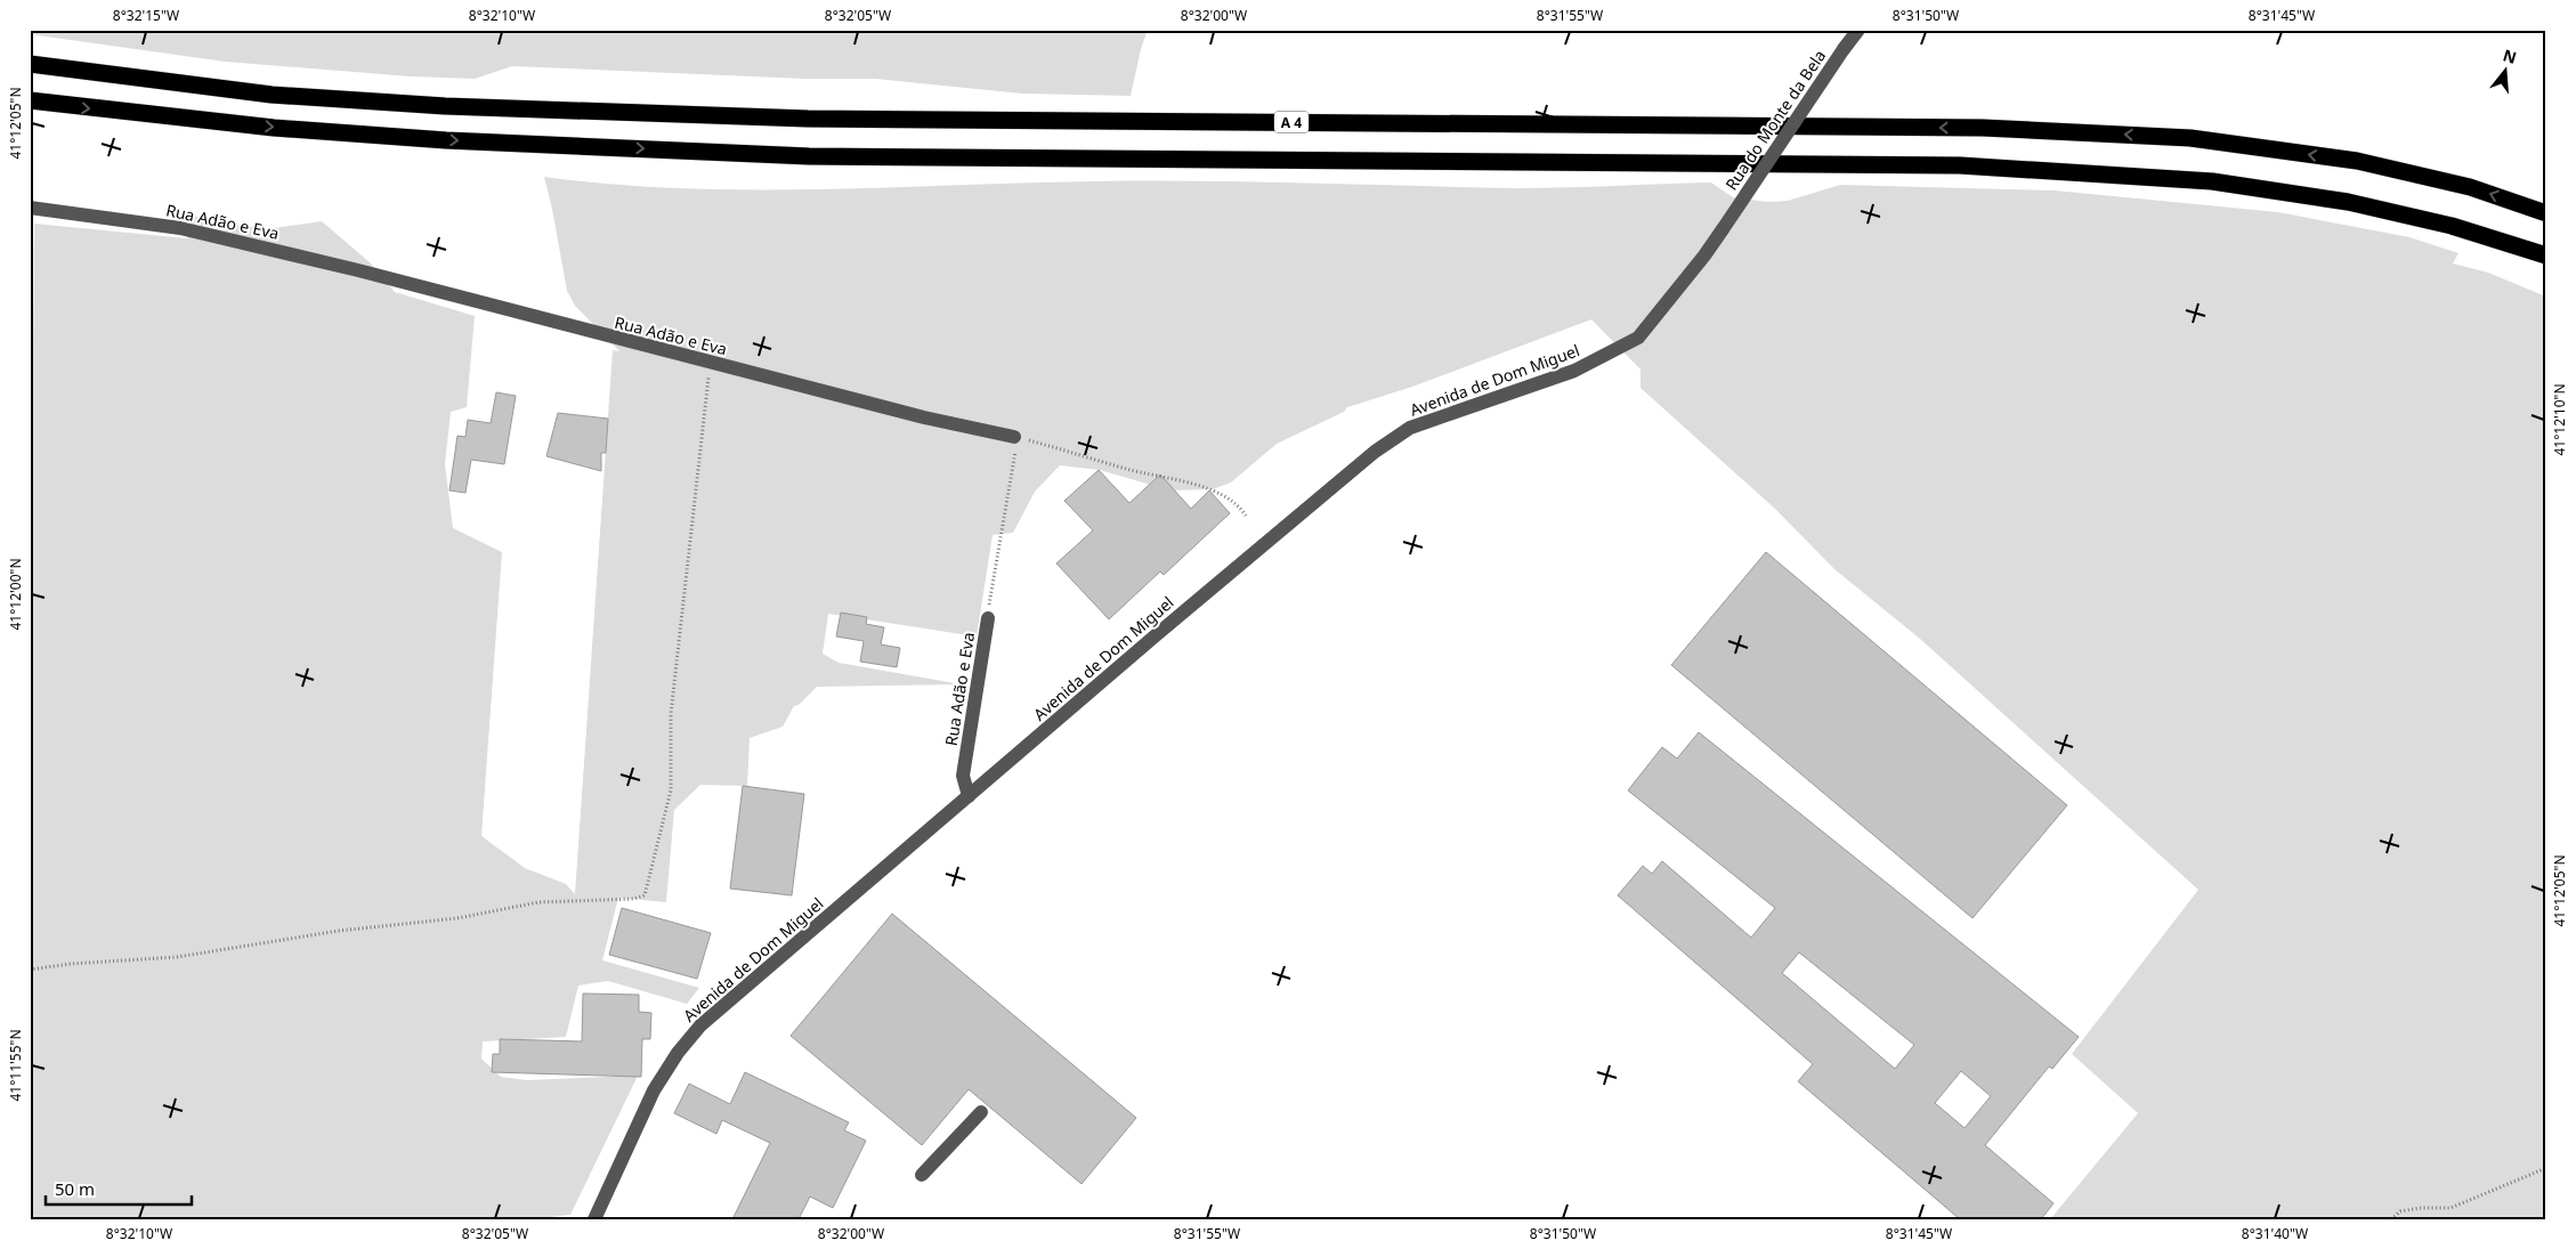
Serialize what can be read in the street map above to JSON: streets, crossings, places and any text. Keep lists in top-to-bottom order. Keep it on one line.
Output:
{"streets":{"highway":["A 4"],"street":["Rua do Monte da Bela","Rua Adão e Eva","Avenida de Dom Miguel"]},"crossings":[["Rua do Monte da Bela","Avenida de Dom Miguel"],["Rua Adão e Eva","Avenida de Dom Miguel"]],"scale_bar":"50 m","north":"top","coordinates":["8°32'15\"W","8°32'10\"W","8°32'05\"W","8°32'00\"W","8°31'55\"W","8°31'50\"W","8°31'45\"W","41°12'05\"N","41°12'10\"N","41°12'00\"N","41°11'55\"N","8°31'40\"W"]}
